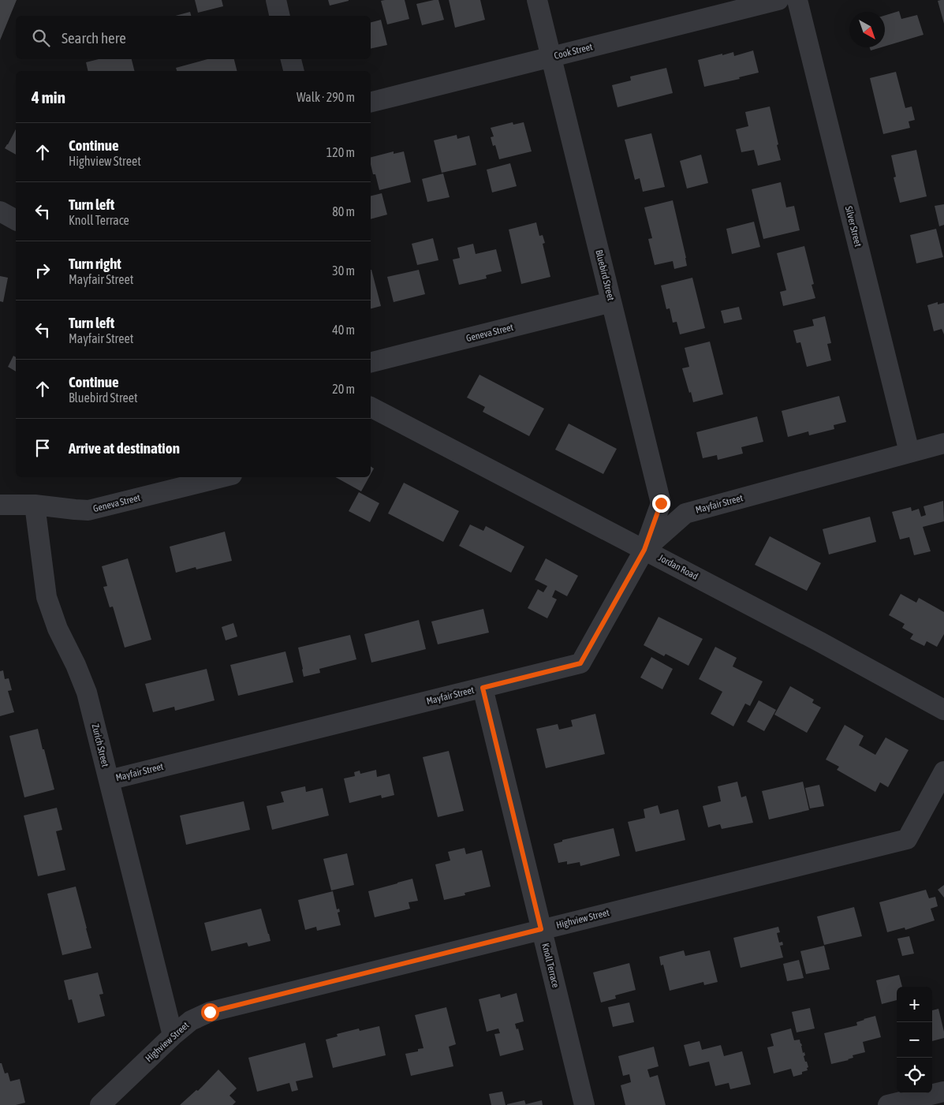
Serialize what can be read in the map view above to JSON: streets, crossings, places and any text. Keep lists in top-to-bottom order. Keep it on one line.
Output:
{"streets":{"street":["Cook Street","Silver Street","Bluebird Street","Geneva Street","Mayfair Street","Jordan Road","Zurich Street","Highview Street","Knoll Terrace"]},"crossings":[["Cook Street","Bluebird Street"],["Silver Street","Mayfair Street"],["Bluebird Street","Geneva Street"],["Bluebird Street","Mayfair Street"],["Bluebird Street","Jordan Road"],["Geneva Street","Zurich Street"],["Mayfair Street","Jordan Road"],["Mayfair Street","Zurich Street"],["Mayfair Street","Knoll Terrace"],["Zurich Street","Highview Street"],["Highview Street","Knoll Terrace"]],"north":"bottom right","page":{"search":"Search here","heading":["4 min","Walk · 290 m"],"list":[["Continue","Highview Street","120 m"],["Turn left","Knoll Terrace","80 m"],["Turn right","Mayfair Street","30 m"],["Turn left","Mayfair Street","40 m"],["Continue","Bluebird Street","20 m"],"Arrive at destination"],"map_buttons":["+","−"]}}
